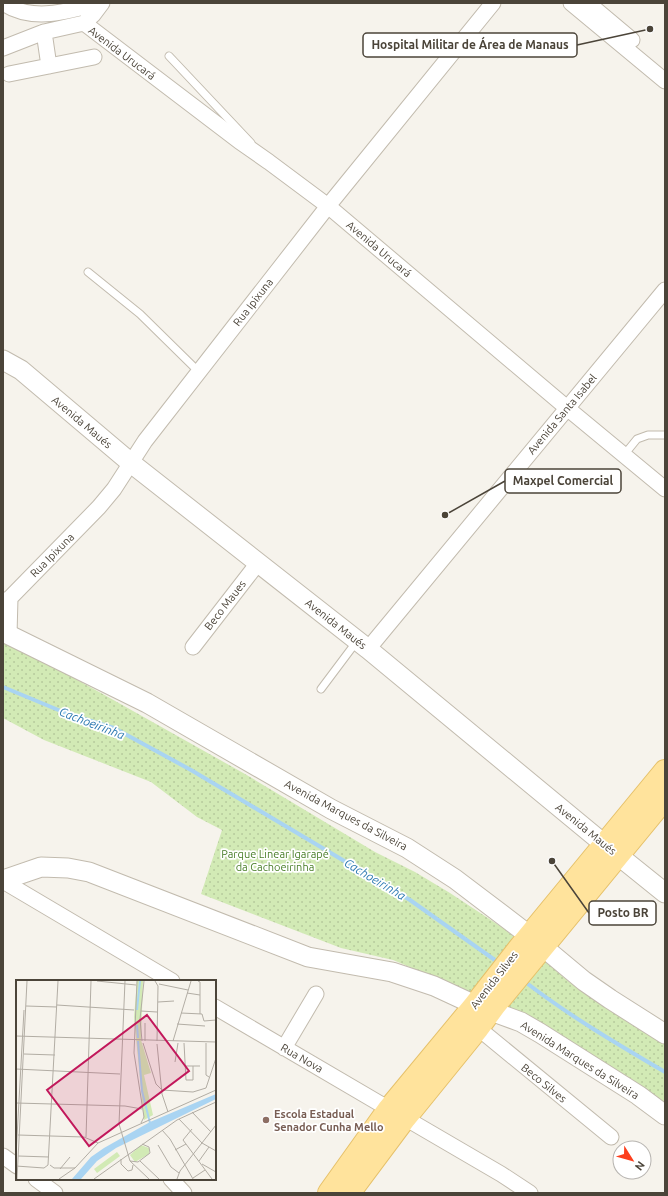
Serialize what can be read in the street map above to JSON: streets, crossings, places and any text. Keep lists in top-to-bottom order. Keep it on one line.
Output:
{"streets":{"main road":["Avenida Silves"],"street":["Avenida Urucará","Rua Ipixuna","Avenida Santa Isabel","Avenida Maués","Beco Maues","Avenida Marques da Silveira","Rua Nova","Beco Silves"]},"crossings":[["Avenida Urucará","Rua Ipixuna"],["Avenida Urucará","Avenida Santa Isabel"],["Rua Ipixuna","Avenida Maués"],["Rua Ipixuna","Avenida Marques da Silveira"],["Avenida Santa Isabel","Avenida Maués"],["Avenida Maués","Beco Maues"],["Avenida Maués","Avenida Silves"],["Avenida Marques da Silveira","Avenida Silves"],["Avenida Silves","Rua Nova"],["Avenida Silves","Beco Silves"]],"water":["Cachoeirinha"],"parks":["Parque Linear Igarapé da Cachoeirinha"],"places":["Hospital Militar de Área de Manaus","Maxpel Comercial","Posto BR","Escola Estadual Senador Cunha Mello"],"north":"bottom right"}
